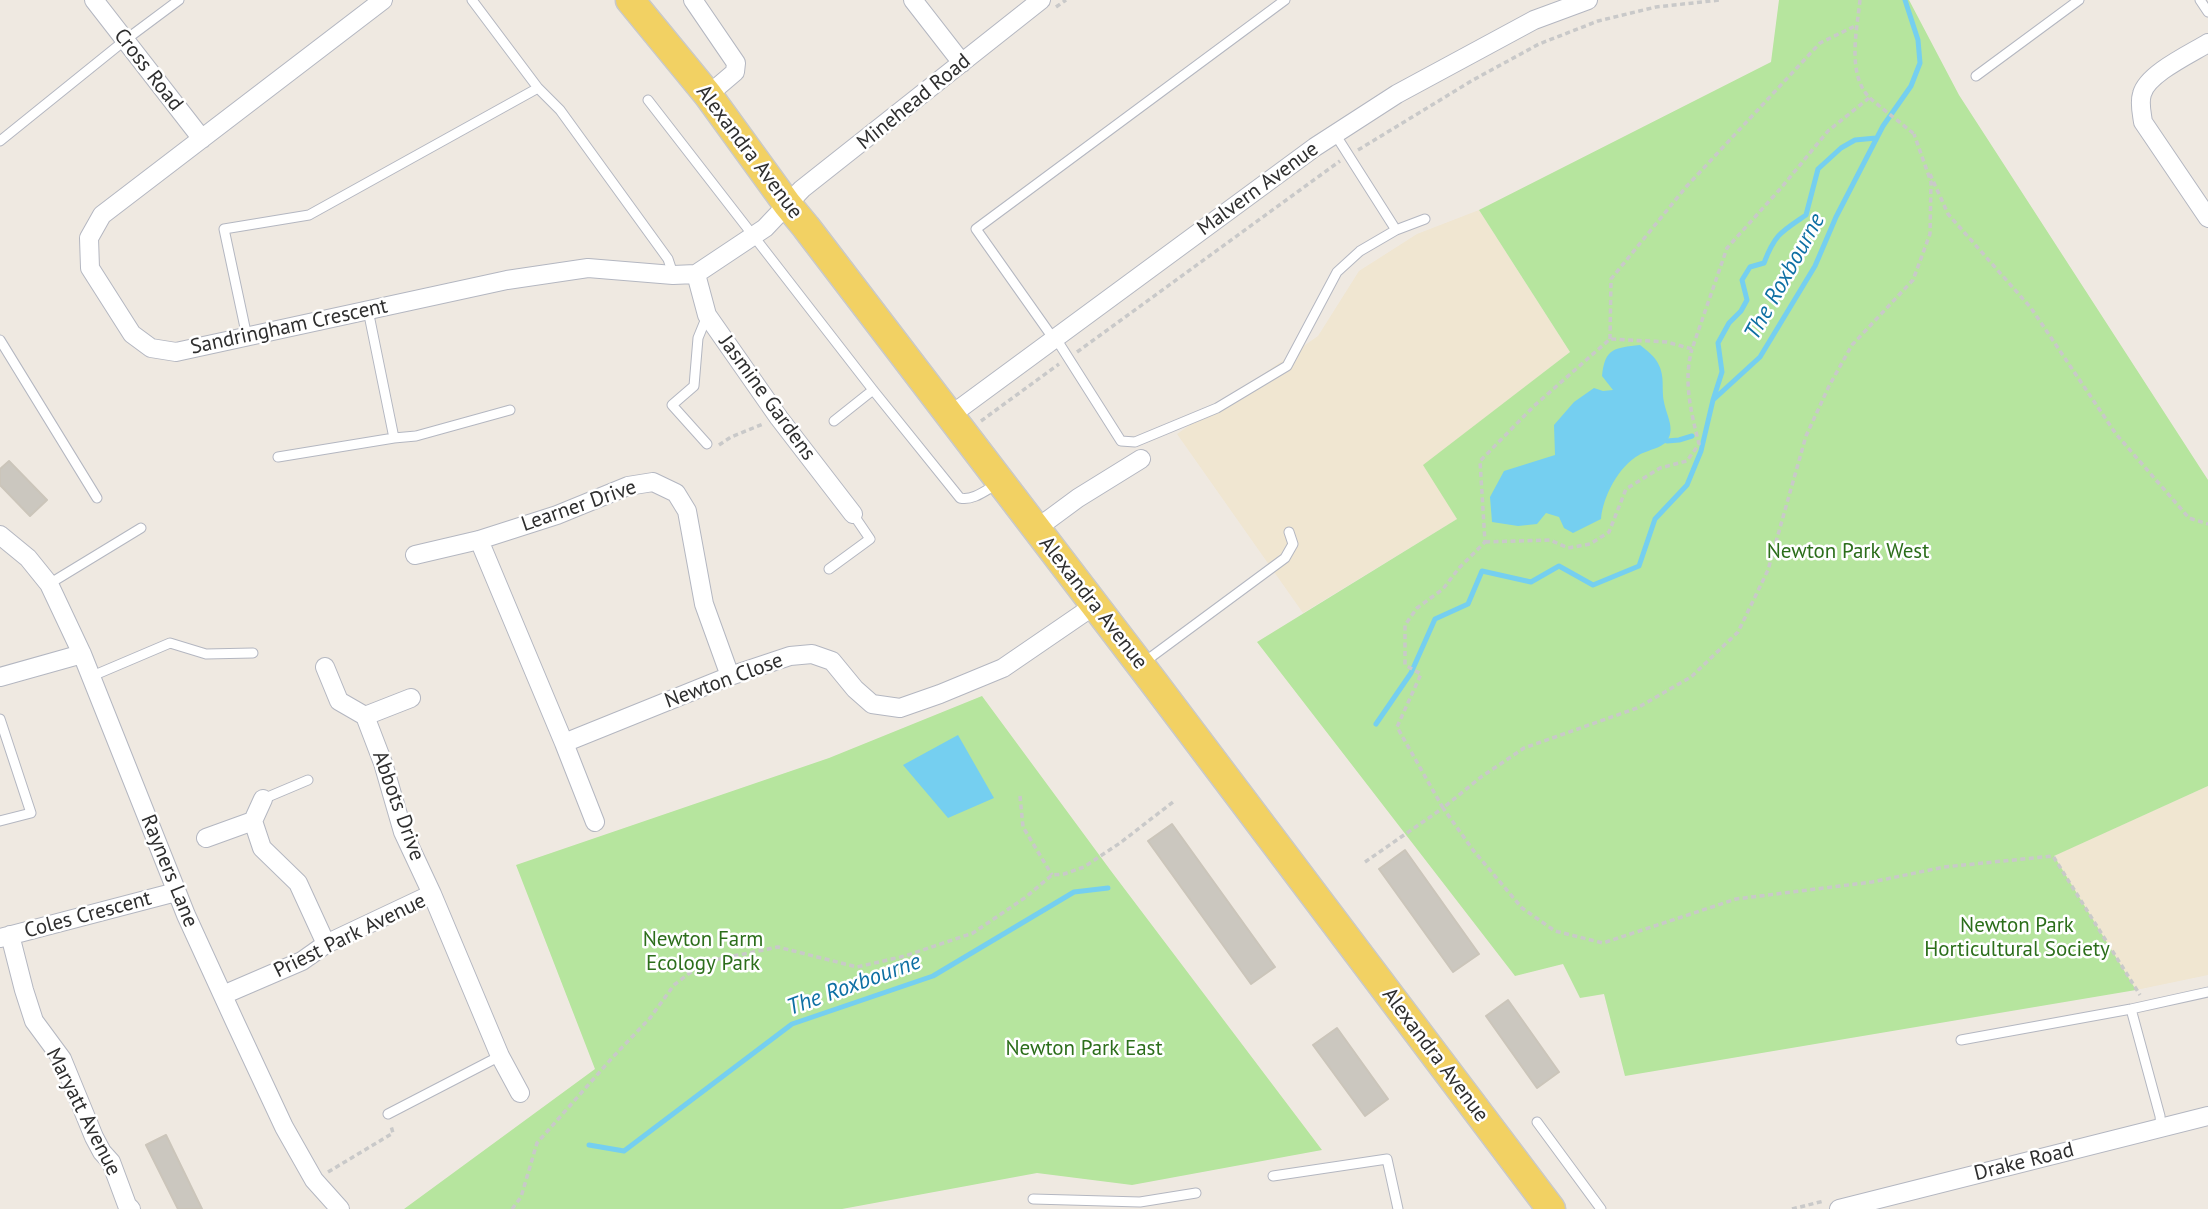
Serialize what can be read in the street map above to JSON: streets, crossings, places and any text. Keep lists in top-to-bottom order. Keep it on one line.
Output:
{"streets":{"main road":["Alexandra Avenue"],"street":["Cross Road","Minehead Road","Malvern Avenue","Sandringham Crescent","Jasmine Gardens","Learner Drive","Newton Close","Abbots Drive","Rayners Lane","Coles Crescent","Priest Park Avenue","Maryatt Avenue","Drake Road"]},"crossings":[["Cross Road","Sandringham Crescent"],["Minehead Road","Alexandra Avenue"],["Alexandra Avenue","Malvern Avenue"],["Alexandra Avenue","Newton Close"],["Sandringham Crescent","Jasmine Gardens"],["Learner Drive","Newton Close"],["Abbots Drive","Priest Park Avenue"],["Rayners Lane","Coles Crescent"],["Rayners Lane","Priest Park Avenue"],["Coles Crescent","Maryatt Avenue"]],"water":["The Roxbourne"],"parks":["Newton Park West","Newton Park Horticultural Society","Newton Farm Ecology Park","Newton Park East"]}
